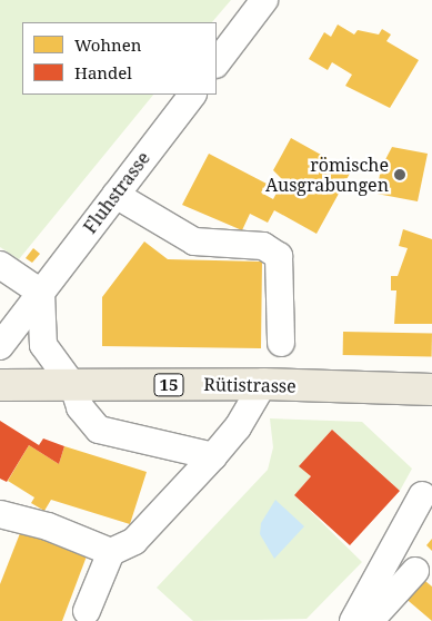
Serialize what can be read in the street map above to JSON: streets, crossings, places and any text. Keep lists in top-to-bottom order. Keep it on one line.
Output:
{"streets":{"main road":["15","Rütistrasse"],"street":["Fluhstrasse"]},"places":["römische Ausgrabungen"],"legend":["Wohnen","Handel"]}
